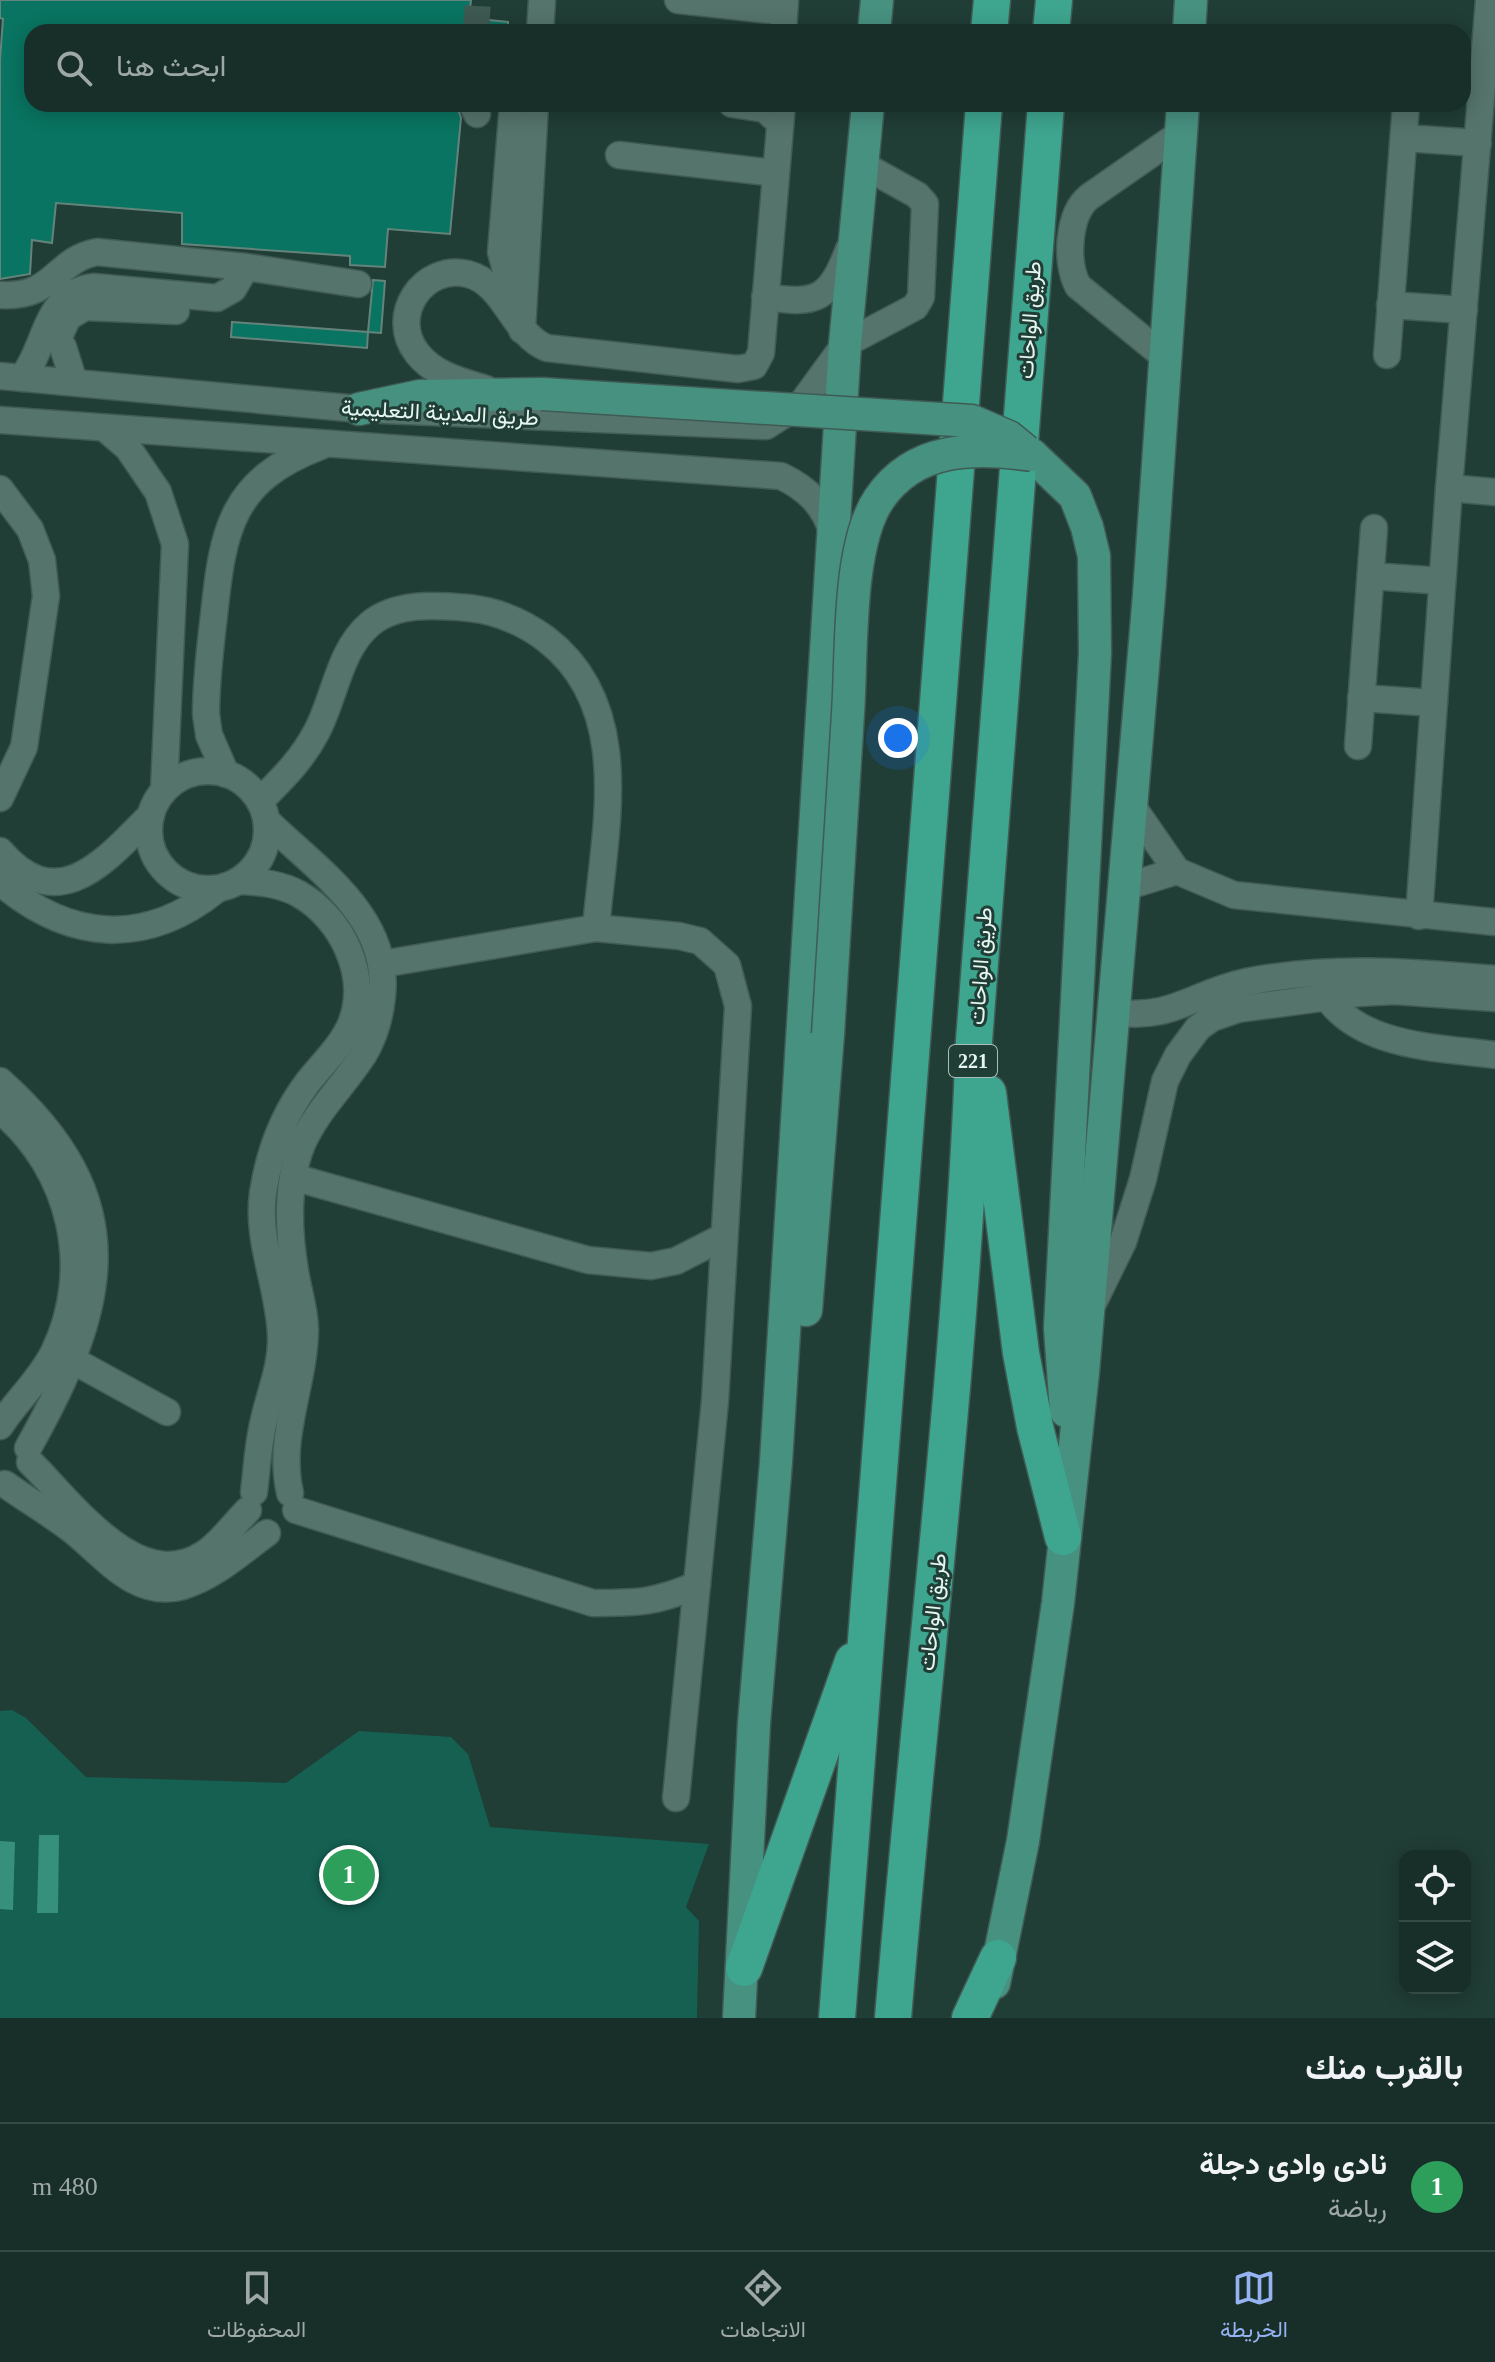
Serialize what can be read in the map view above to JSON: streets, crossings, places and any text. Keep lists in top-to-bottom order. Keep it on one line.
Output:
{"streets":{"highway":["طريق الواحات","221"],"street":["طريق المدينة التعليمية"]},"page":{"search":"ابحث هنا","pins":"1","heading":"بالقرب منك","list":[{"mark":"1","name":"نادى وادى دجلة","note":"رياضة","value":"480 m"}],"nav":["الخريطة","الاتجاهات","المحفوظات"]}}
